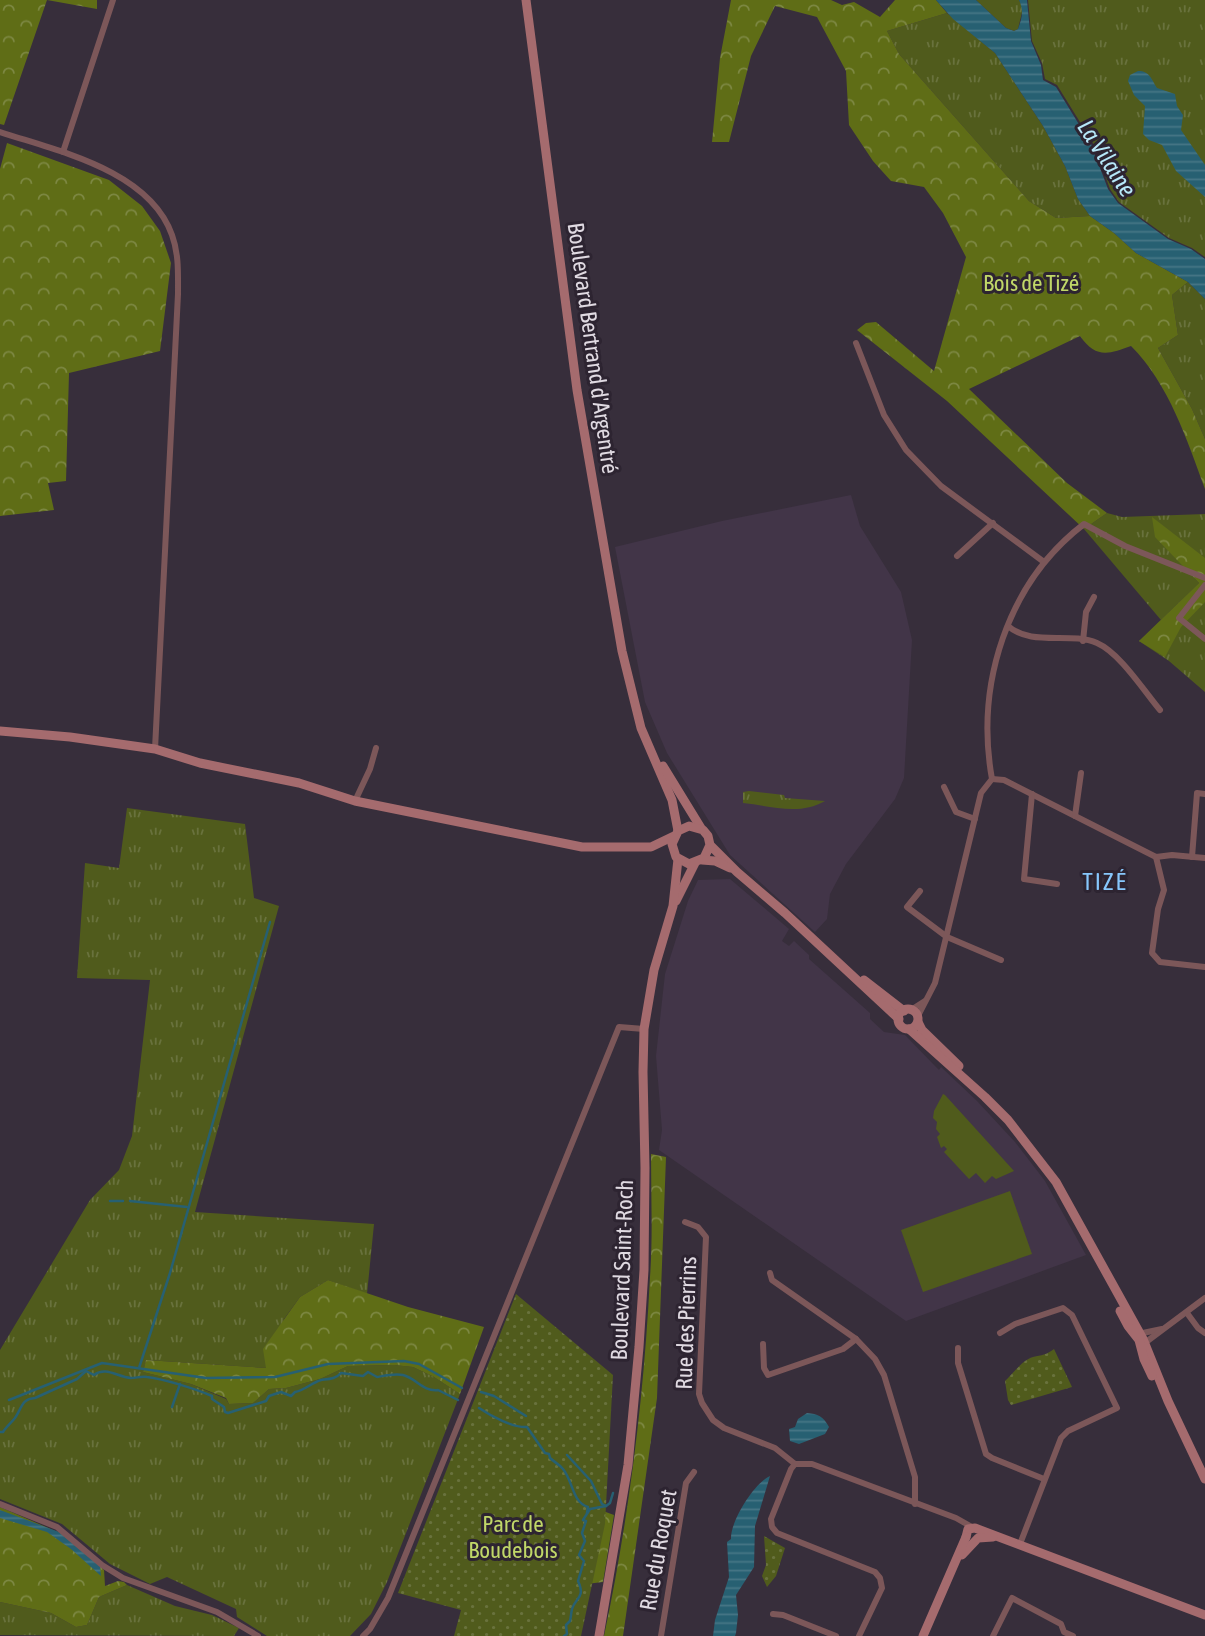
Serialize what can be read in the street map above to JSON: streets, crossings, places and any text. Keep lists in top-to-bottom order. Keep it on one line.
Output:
{"streets":{"main road":["Boulevard Bertrand d'Argentré","Boulevard Saint-Roch"],"street":["Rue des Pierrins","Rue du Roquet"]},"districts":["TIZÉ"],"water":["La Vilaine"],"parks":["Bois de Tizé","Parc de Boudebois"]}
